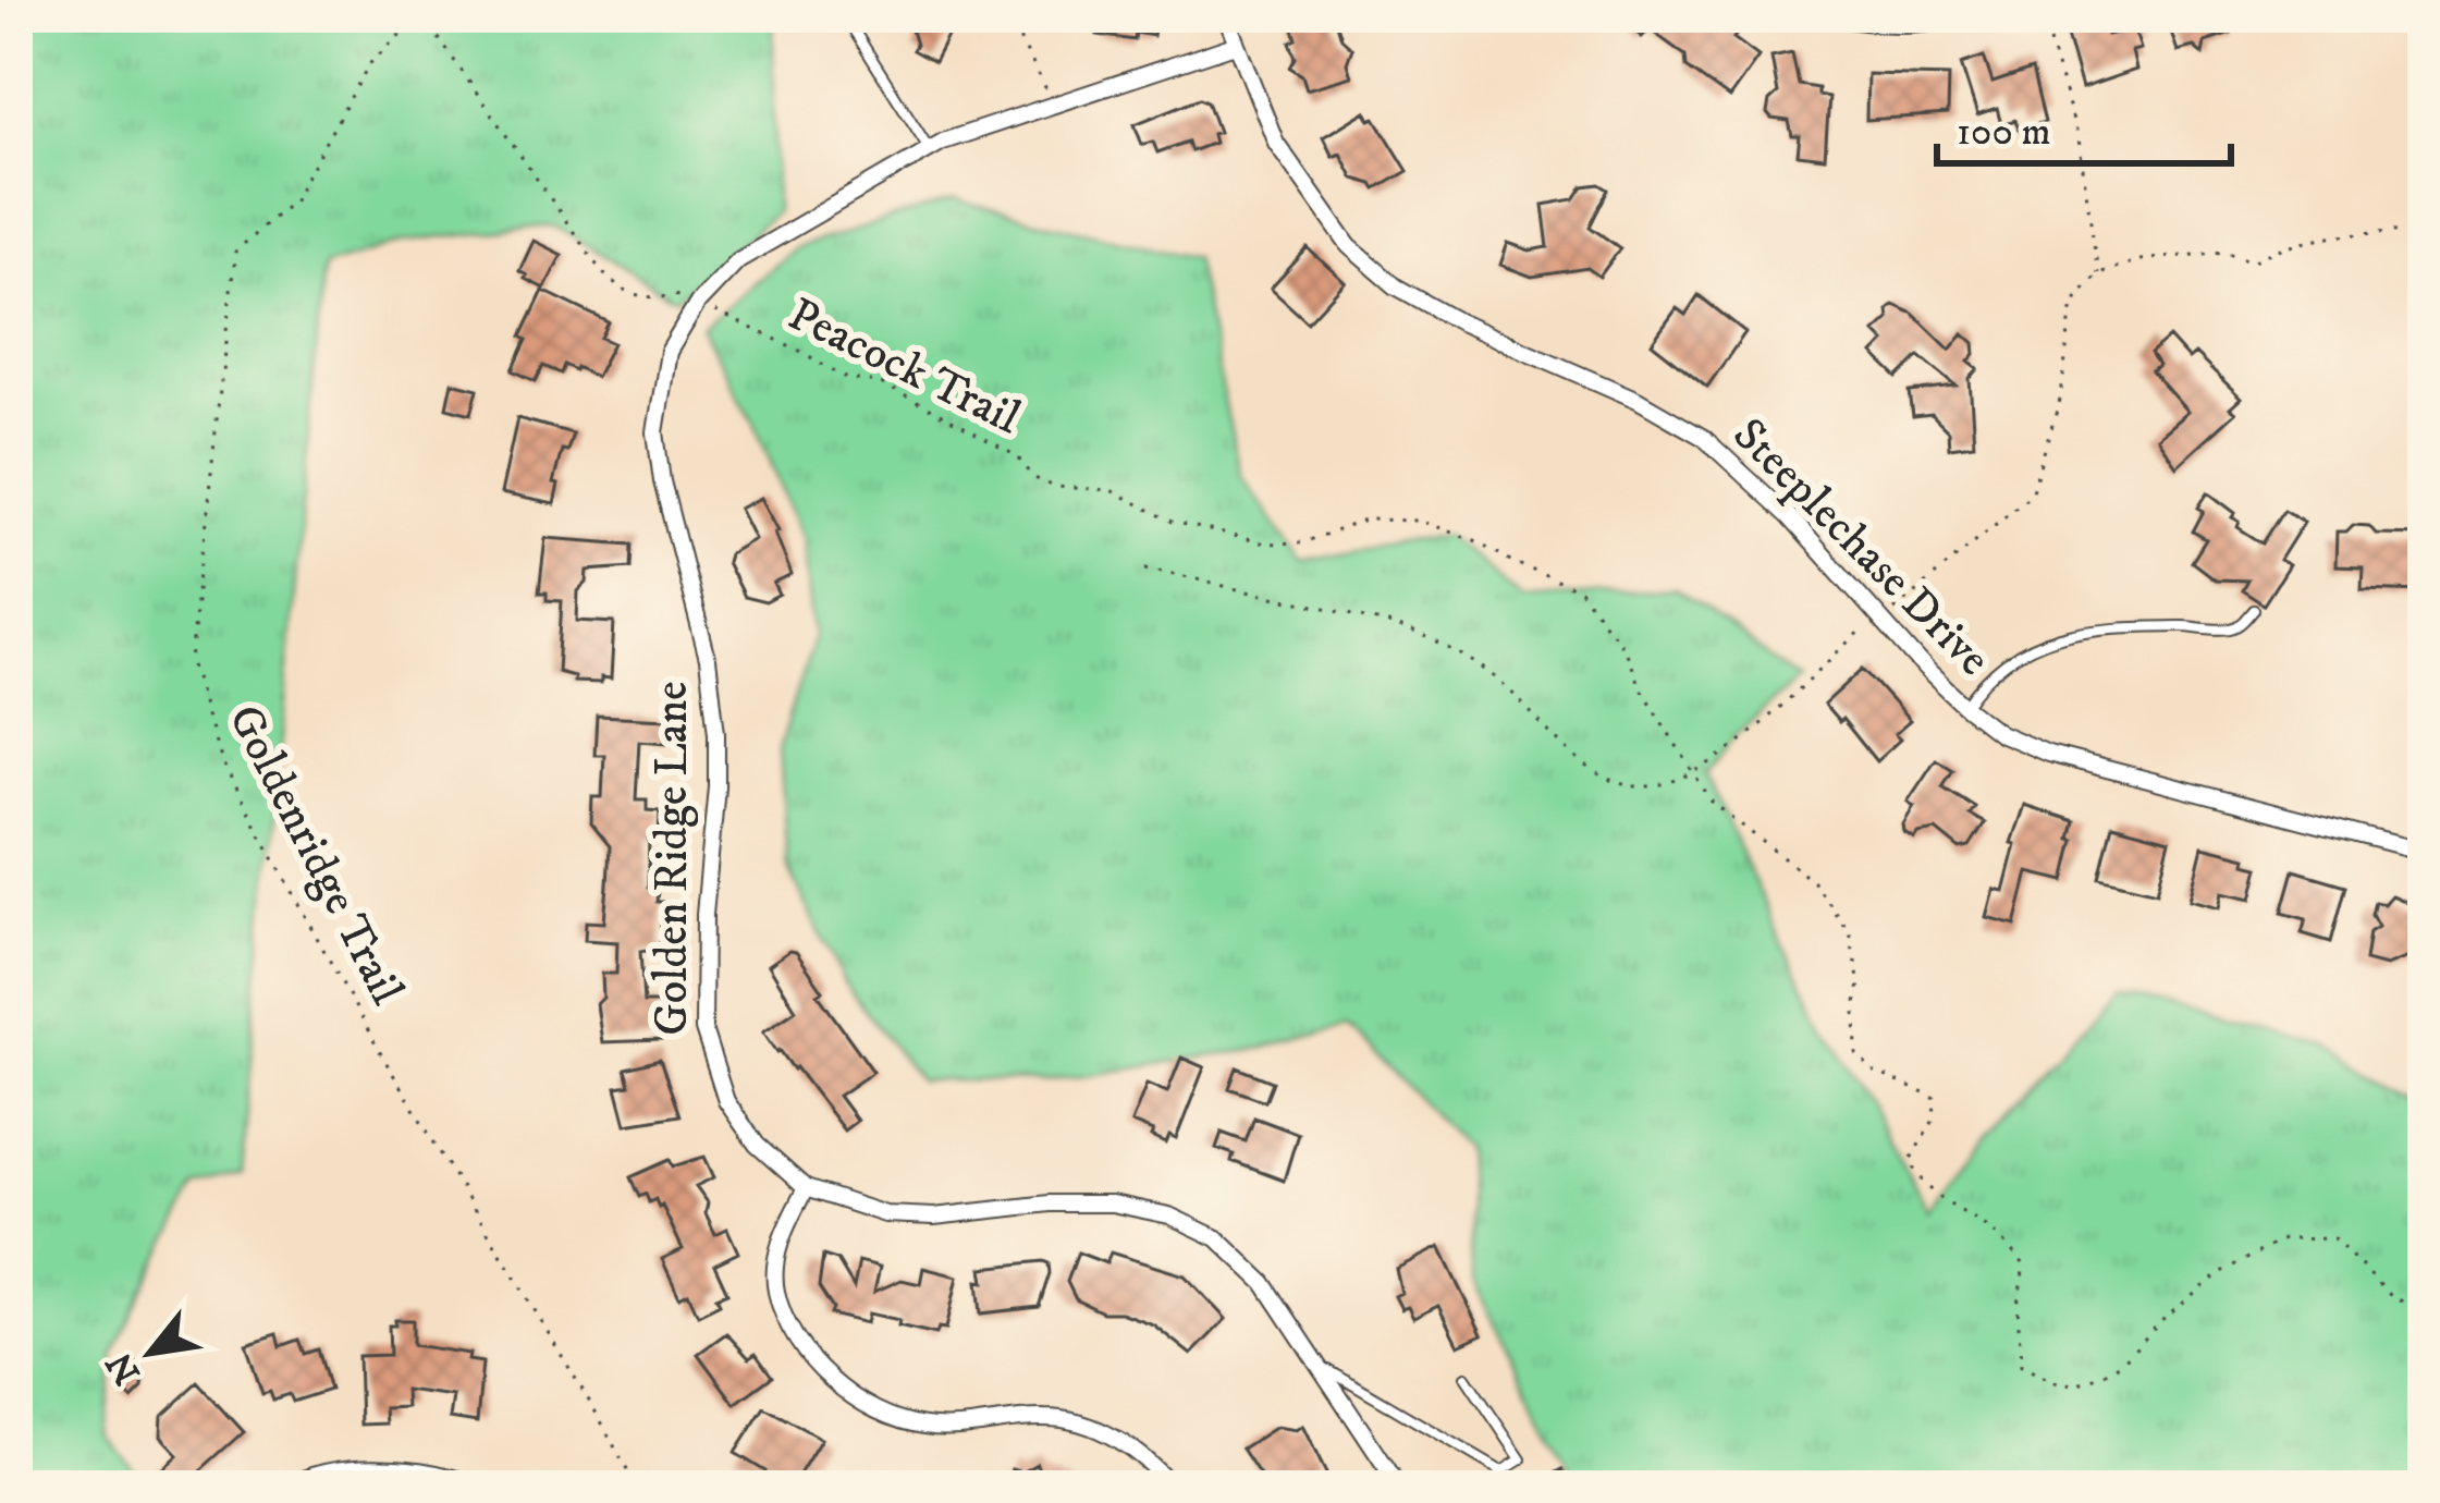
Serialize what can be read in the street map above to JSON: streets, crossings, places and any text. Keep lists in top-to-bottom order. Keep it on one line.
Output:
{"streets":{"street":["Steeplechase Drive","Golden Ridge Lane"],"path":["Peacock Trail","Goldenridge Trail"]},"crossings":[["Peacock Trail","Goldenridge Trail"],["Peacock Trail","Golden Ridge Lane"],["Steeplechase Drive","Golden Ridge Lane"]],"scale_bar":"100 m","north":"bottom left"}
